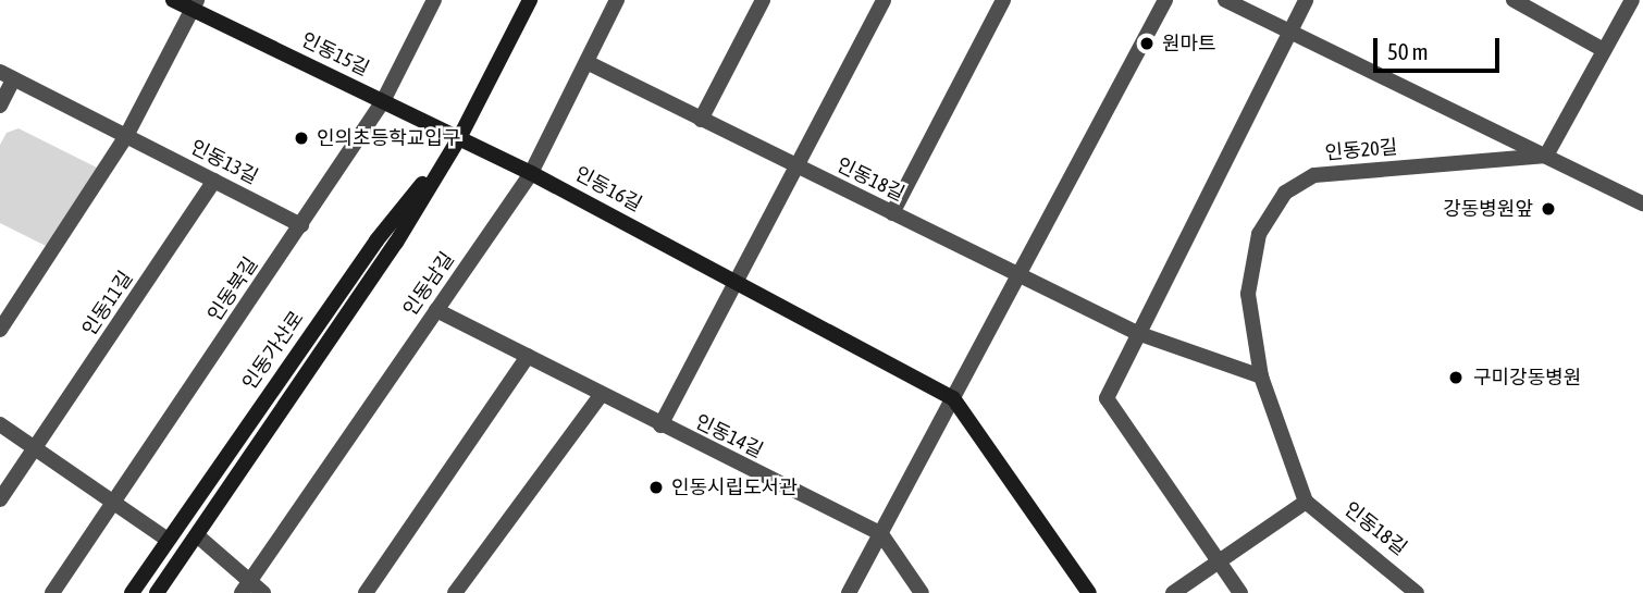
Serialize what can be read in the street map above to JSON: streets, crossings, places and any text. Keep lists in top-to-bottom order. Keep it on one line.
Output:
{"streets":{"main road":["인동15길","인동16길","인동가산로"],"street":["인동20길","인동13길","인동18길","인동남길","인동북길","인동11길","인동14길"]},"crossings":[["인동15길","인동16길"],["인동15길","인동북길"],["인동15길","인동가산로"],["인동20길","인동18길"],["인동13길","인동북길"],["인동13길","인동11길"],["인동18길","인동남길"],["인동16길","인동남길"],["인동16길","인동가산로"],["인동남길","인동14길"]],"places":["원마트","인의초등학교입구","강동병원앞","구미강동병원","인동시립도서관"],"scale_bar":"50 m"}
